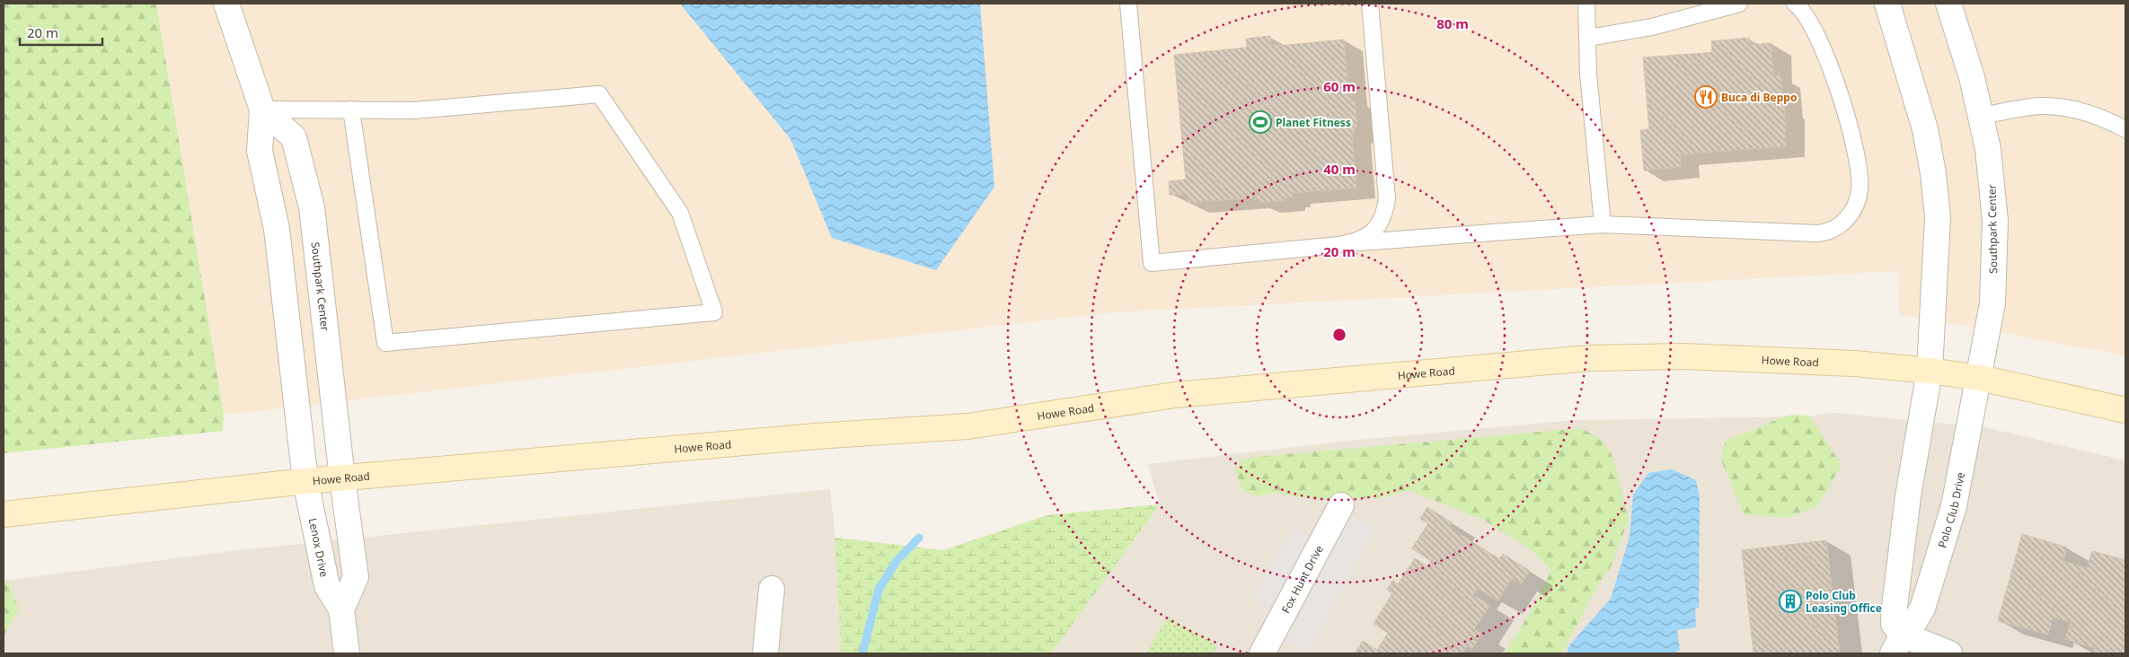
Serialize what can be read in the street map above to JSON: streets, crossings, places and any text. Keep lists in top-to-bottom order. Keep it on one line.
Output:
{"streets":{"street":["Southpark Center","Howe Road","Polo Club Drive","Lenox Drive","Fox Hunt Drive"]},"crossings":[["Southpark Center","Howe Road"],["Southpark Center","Polo Club Drive"],["Southpark Center","Lenox Drive"],["Howe Road","Polo Club Drive"],["Howe Road","Lenox Drive"]],"places":{"restaurant":["Buca di Beppo"],"sports":["Planet Fitness"],"building":["Polo Club Leasing Office"]},"scale_bar":"20 m","rings":["80 m","60 m","40 m","20 m"]}
